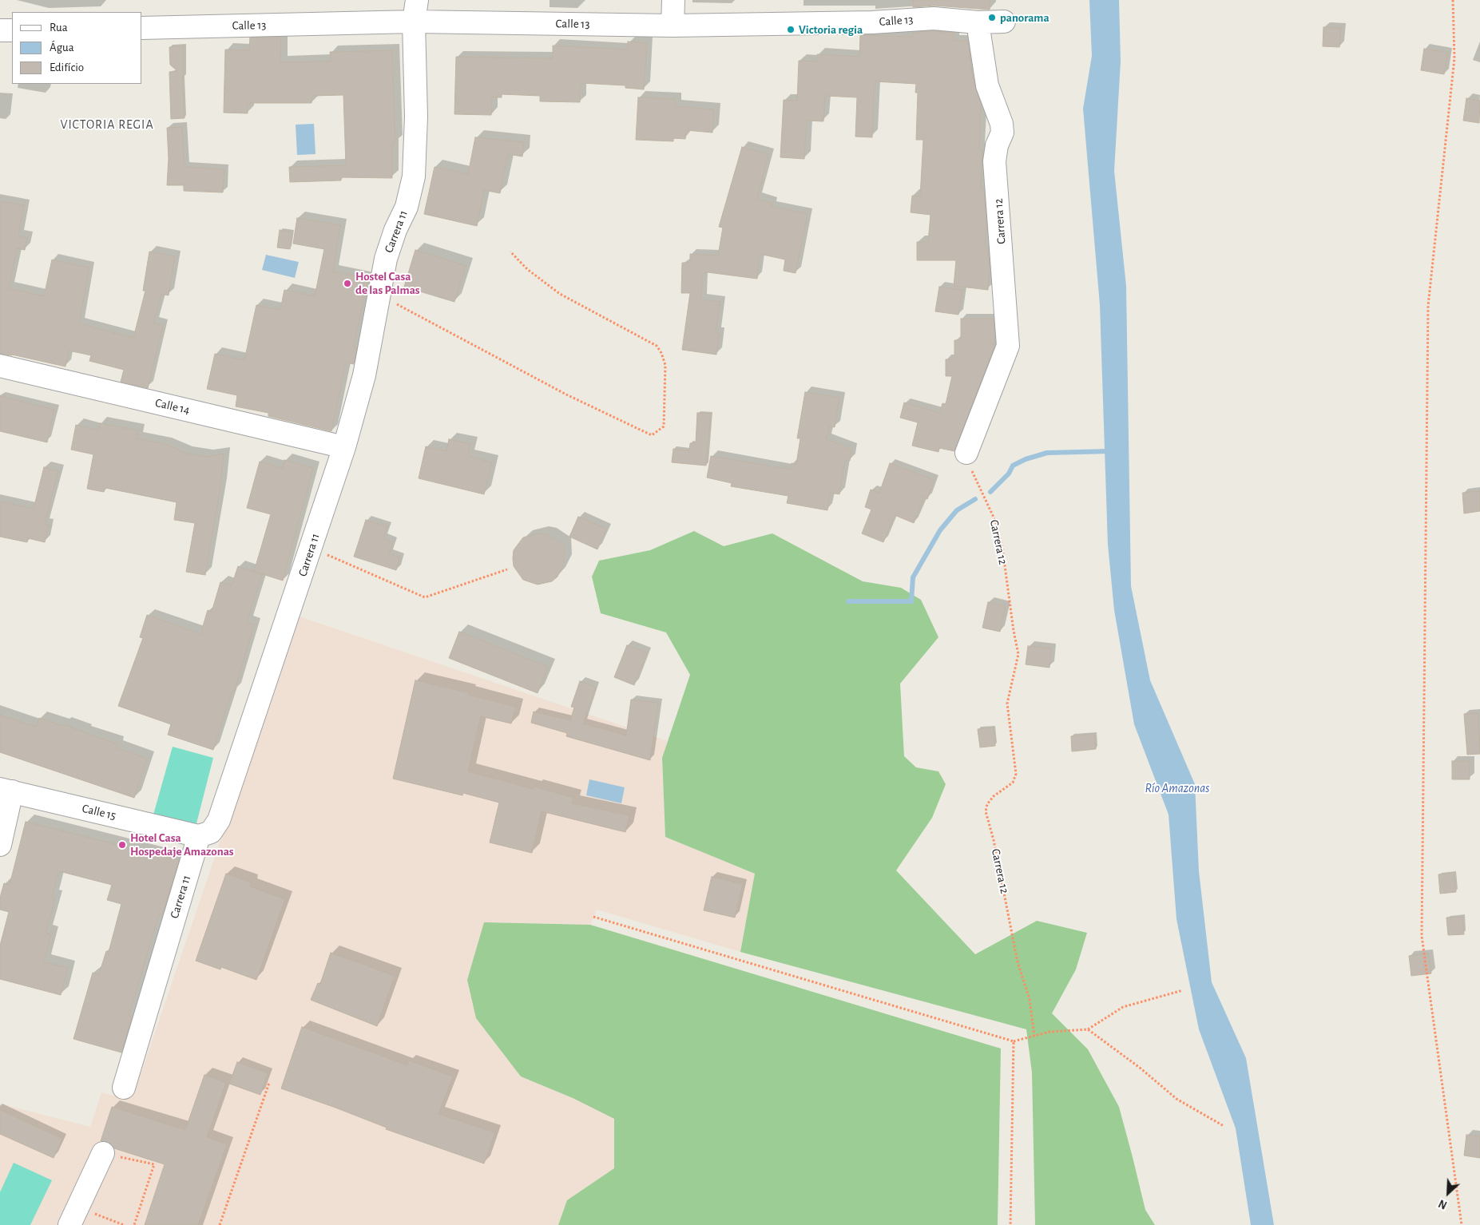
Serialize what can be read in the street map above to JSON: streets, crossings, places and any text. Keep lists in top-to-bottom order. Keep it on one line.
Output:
{"streets":{"street":["Calle 13","Carrera 12","Carrera 11","Calle 14","Calle 15"]},"crossings":[["Calle 13","Carrera 12"],["Calle 13","Carrera 11"],["Carrera 11","Calle 14"],["Carrera 11","Calle 15"]],"districts":["VICTORIA REGIA"],"water":["Río Amazonas"],"places":["panorama","Victoria regia","Hostel Casa de las Palmas","Hotel Casa Hospedaje Amazonas"],"legend":["Rua","Água","Edifício"],"north":"bottom left"}
